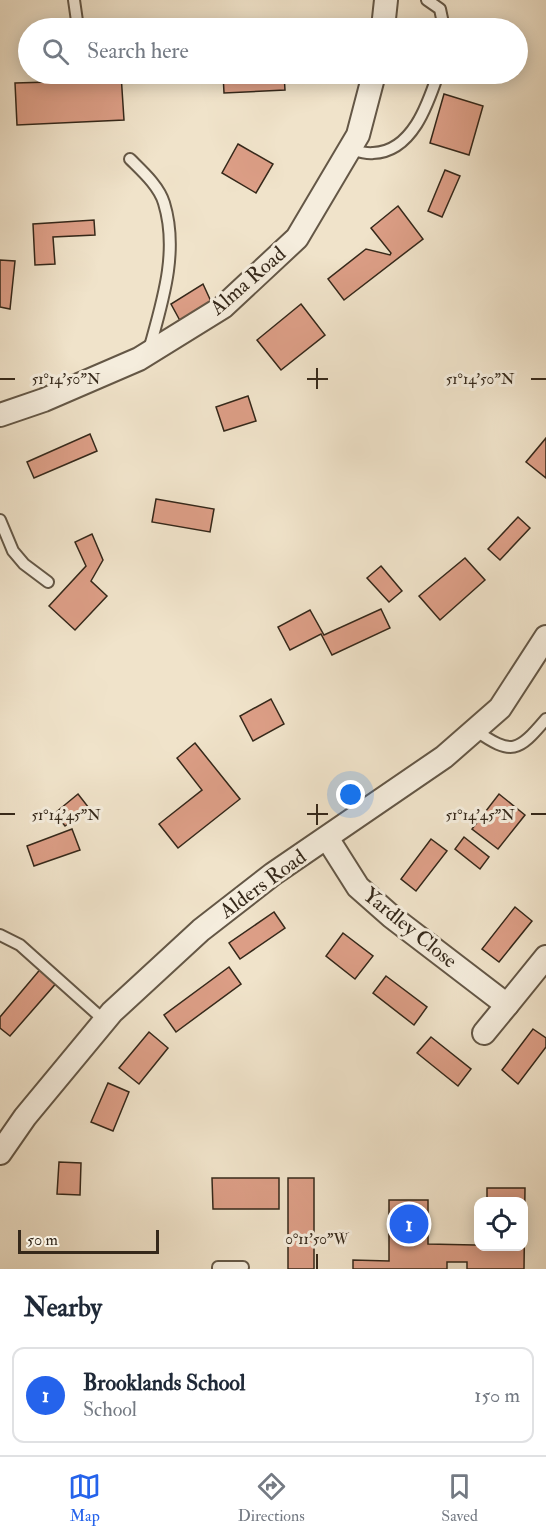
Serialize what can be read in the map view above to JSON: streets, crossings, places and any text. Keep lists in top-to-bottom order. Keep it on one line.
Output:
{"streets":{"street":["Alma Road","Alders Road","Yardley Close"]},"crossings":[["Alders Road","Yardley Close"]],"scale_bar":"50 m","page":{"search":"Search here","pins":"1","scale":"50 m","heading":"Nearby","list":[{"mark":"1","name":"Brooklands School","note":"School","value":"150 m"}],"nav":["Map","Directions","Saved"]},"coordinates":["51°14'50\"N","51°14'45\"N","0°11'50\"W"]}
